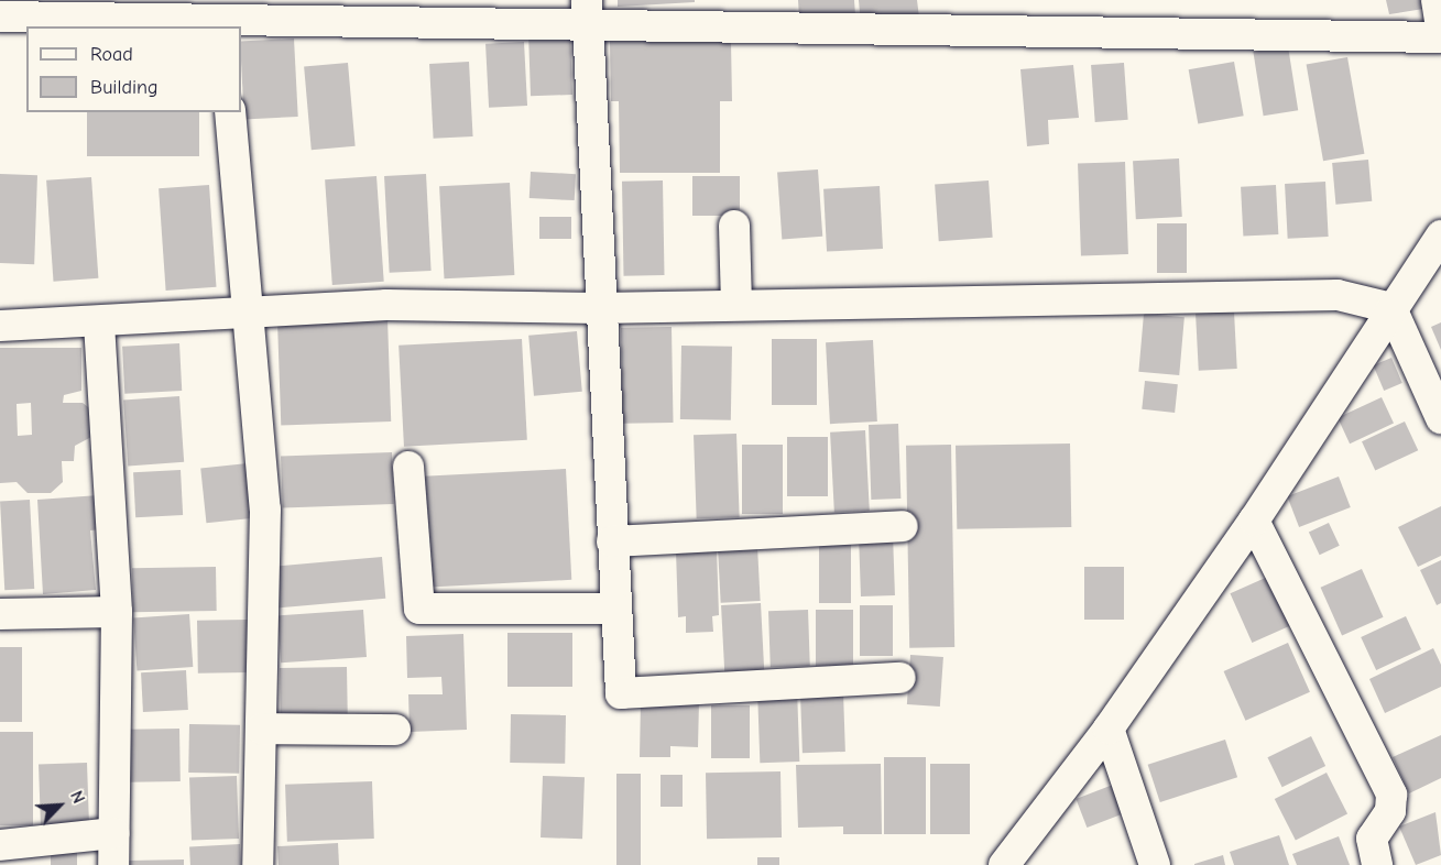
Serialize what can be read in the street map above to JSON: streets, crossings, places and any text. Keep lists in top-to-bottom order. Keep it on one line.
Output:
{"legend":["Road","Building"],"north":"top right"}
